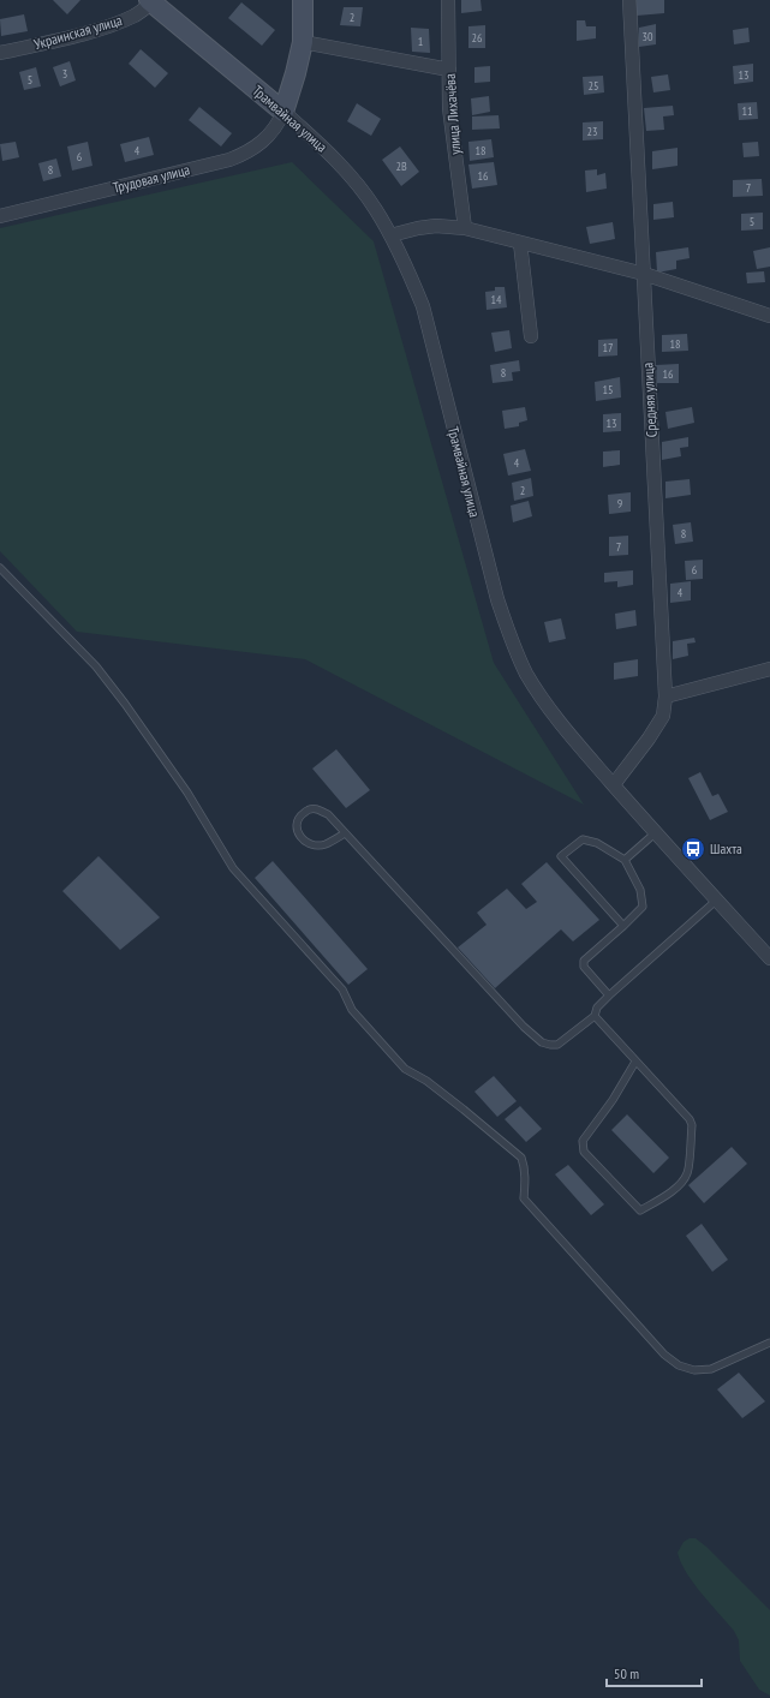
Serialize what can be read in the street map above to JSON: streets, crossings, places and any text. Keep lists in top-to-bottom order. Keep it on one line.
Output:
{"streets":{"street":["Украинская улица","улица Лихачёва","Трамвайная улица","Трудовая улица","Средняя улица"]},"crossings":[["Украинская улица","Трамвайная улица"],["Трамвайная улица","Трудовая улица"],["Трамвайная улица","Средняя улица"]],"places":{"bus stop":["Шахта"]},"house_numbers":["2","30","26","1","3","13","5","25","11","23","4","18","6","2В","8","16","7","5","14","18","17","8","16","15","13","4","2","9","8","7","6","4"],"scale_bar":"50 m"}
